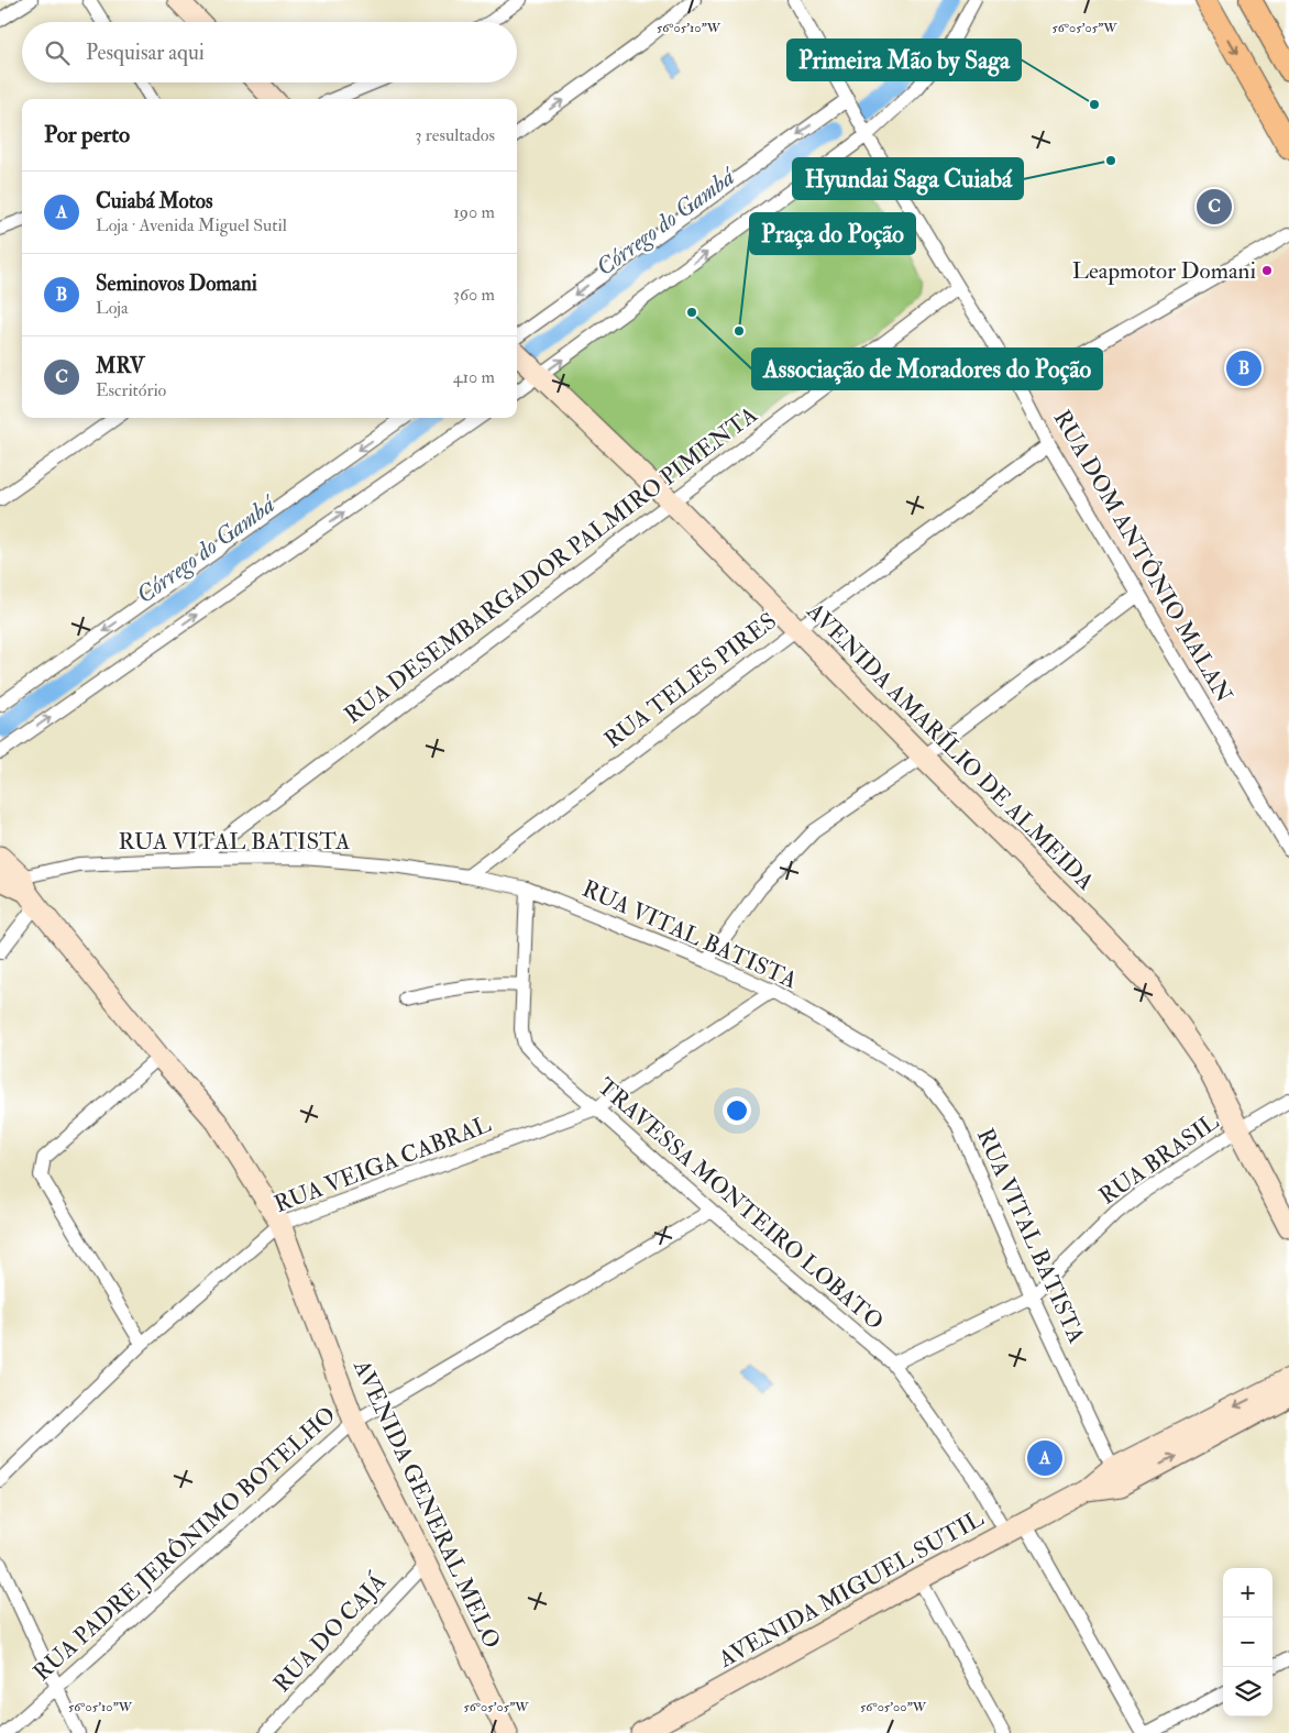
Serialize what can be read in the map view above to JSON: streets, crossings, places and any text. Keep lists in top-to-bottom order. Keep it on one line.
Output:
{"streets":{"main road":["AVENIDA AMARÍLIO DE ALMEIDA","AVENIDA GENERAL MELO","AVENIDA MIGUEL SUTIL"],"street":["RUA DOM ANTÔNIO MALAN","RUA DESEMBARGADOR PALMIRO PIMENTA","RUA TELES PIRES","RUA VITAL BATISTA","RUA BRASIL","RUA VEIGA CABRAL","TRAVESSA MONTEIRO LOBATO","RUA PADRE JERÔNIMO BOTELHO","RUA DO CAJÁ"]},"crossings":[["RUA DOM ANTÔNIO MALAN","RUA DESEMBARGADOR PALMIRO PIMENTA"],["RUA DOM ANTÔNIO MALAN","RUA TELES PIRES"],["RUA DESEMBARGADOR PALMIRO PIMENTA","AVENIDA AMARÍLIO DE ALMEIDA"],["RUA DESEMBARGADOR PALMIRO PIMENTA","RUA VITAL BATISTA"],["RUA TELES PIRES","AVENIDA AMARÍLIO DE ALMEIDA"],["RUA TELES PIRES","RUA VITAL BATISTA"],["AVENIDA AMARÍLIO DE ALMEIDA","RUA BRASIL"],["RUA VITAL BATISTA","RUA BRASIL"],["RUA VITAL BATISTA","RUA VEIGA CABRAL"],["RUA VITAL BATISTA","TRAVESSA MONTEIRO LOBATO"],["RUA VITAL BATISTA","AVENIDA GENERAL MELO"],["RUA VITAL BATISTA","AVENIDA MIGUEL SUTIL"],["RUA BRASIL","TRAVESSA MONTEIRO LOBATO"],["RUA VEIGA CABRAL","TRAVESSA MONTEIRO LOBATO"],["RUA VEIGA CABRAL","AVENIDA GENERAL MELO"],["TRAVESSA MONTEIRO LOBATO","RUA PADRE JERÔNIMO BOTELHO"],["TRAVESSA MONTEIRO LOBATO","AVENIDA MIGUEL SUTIL"],["AVENIDA GENERAL MELO","RUA PADRE JERÔNIMO BOTELHO"],["AVENIDA GENERAL MELO","RUA DO CAJÁ"]],"water":["Córrego do Gambá"],"places":["Primeira Mão by Saga","Hyundai Saga Cuiabá","Leapmotor Domani","Associação de Moradores do Poção","Praça do Poção"],"page":{"search":"Pesquisar aqui","heading":["Por perto","3 resultados"],"list":[{"mark":"A","name":"Cuiabá Motos","note":"Loja · Avenida Miguel Sutil","value":"190 m"},{"mark":"B","name":"Seminovos Domani","note":"Loja","value":"360 m"},{"mark":"C","name":"MRV","note":"Escritório","value":"410 m"}],"pins":["C","B","A"],"map_buttons":["+","−"]},"coordinates":["56°05'10\"W","56°05'05\"W","56°05'00\"W"]}
